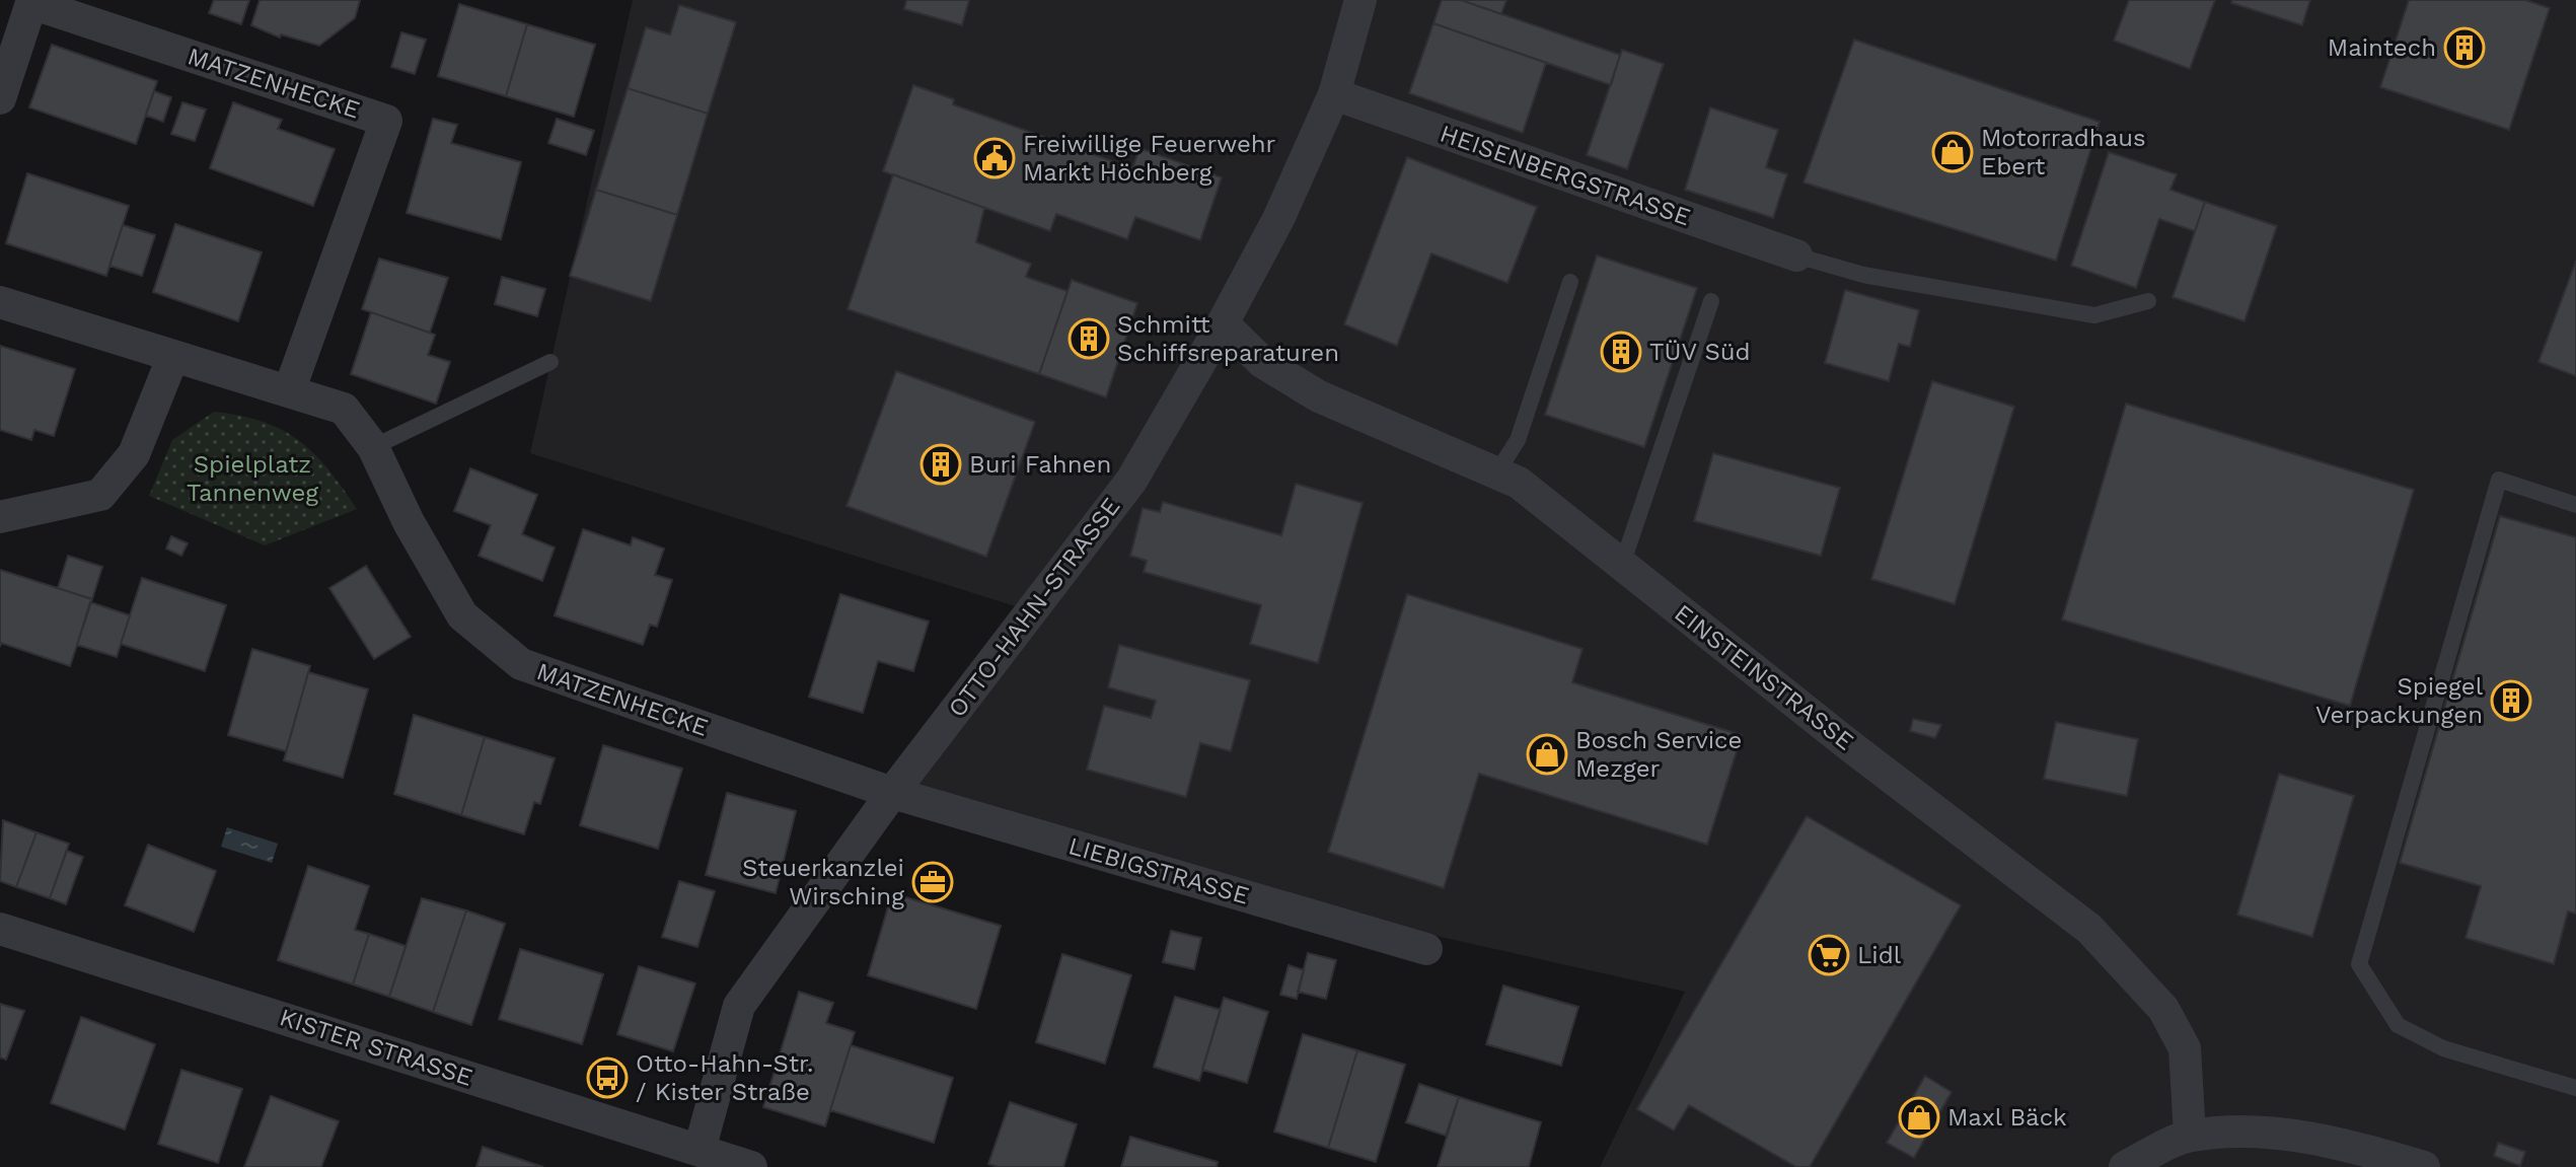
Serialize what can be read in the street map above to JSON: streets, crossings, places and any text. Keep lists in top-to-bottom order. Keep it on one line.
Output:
{"streets":{"street":["MATZENHECKE","HEISENBERGSTRASSE","OTTO-HAHN-STRASSE","EINSTEINSTRASSE","LIEBIGSTRASSE","KISTER STRASSE"]},"crossings":[["MATZENHECKE","OTTO-HAHN-STRASSE"],["MATZENHECKE","LIEBIGSTRASSE"],["HEISENBERGSTRASSE","OTTO-HAHN-STRASSE"],["OTTO-HAHN-STRASSE","EINSTEINSTRASSE"],["OTTO-HAHN-STRASSE","LIEBIGSTRASSE"],["OTTO-HAHN-STRASSE","KISTER STRASSE"]],"parks":["Spielplatz Tannenweg"],"places":{"building":["Maintech","Schmitt Schiffsreparaturen","TÜV Süd","Buri Fahnen","Spiegel Verpackungen"],"shop":["Motorradhaus Ebert","Bosch Service Mezger","Maxl Bäck"],"public building":["Freiwillige Feuerwehr Markt Höchberg"],"office":["Steuerkanzlei Wirsching"],"supermarket":["Lidl"],"bus stop":["Otto-Hahn-Str. / Kister Straße"]}}
